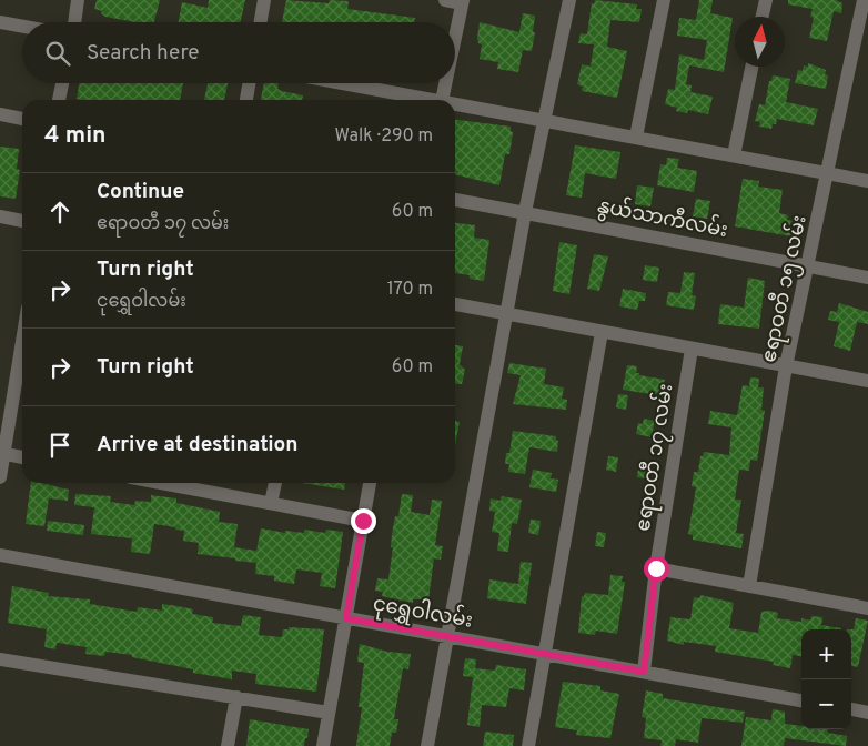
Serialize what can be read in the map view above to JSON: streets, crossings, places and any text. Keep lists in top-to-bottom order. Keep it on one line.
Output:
{"streets":{"street":["နွယ်သာကီလမ်း","ဧရာဝတီ ၁၅ လမ်း","ဧရာဝတီ ၁၇ လမ်း","ငုရွှေဝါလမ်း"]},"crossings":[["နွယ်သာကီလမ်း","ဧရာဝတီ ၁၅ လမ်း"],["ဧရာဝတီ ၁၇ လမ်း","ငုရွှေဝါလမ်း"]],"north":"top","page":{"search":"Search here","heading":["4 min","Walk · 290 m"],"list":[["Continue","ဧရာဝတီ ၁၇ လမ်း","60 m"],["Turn right","ငုရွှေဝါလမ်း","170 m"],["Turn right","60 m"],"Arrive at destination"],"map_buttons":["+","−"]}}
